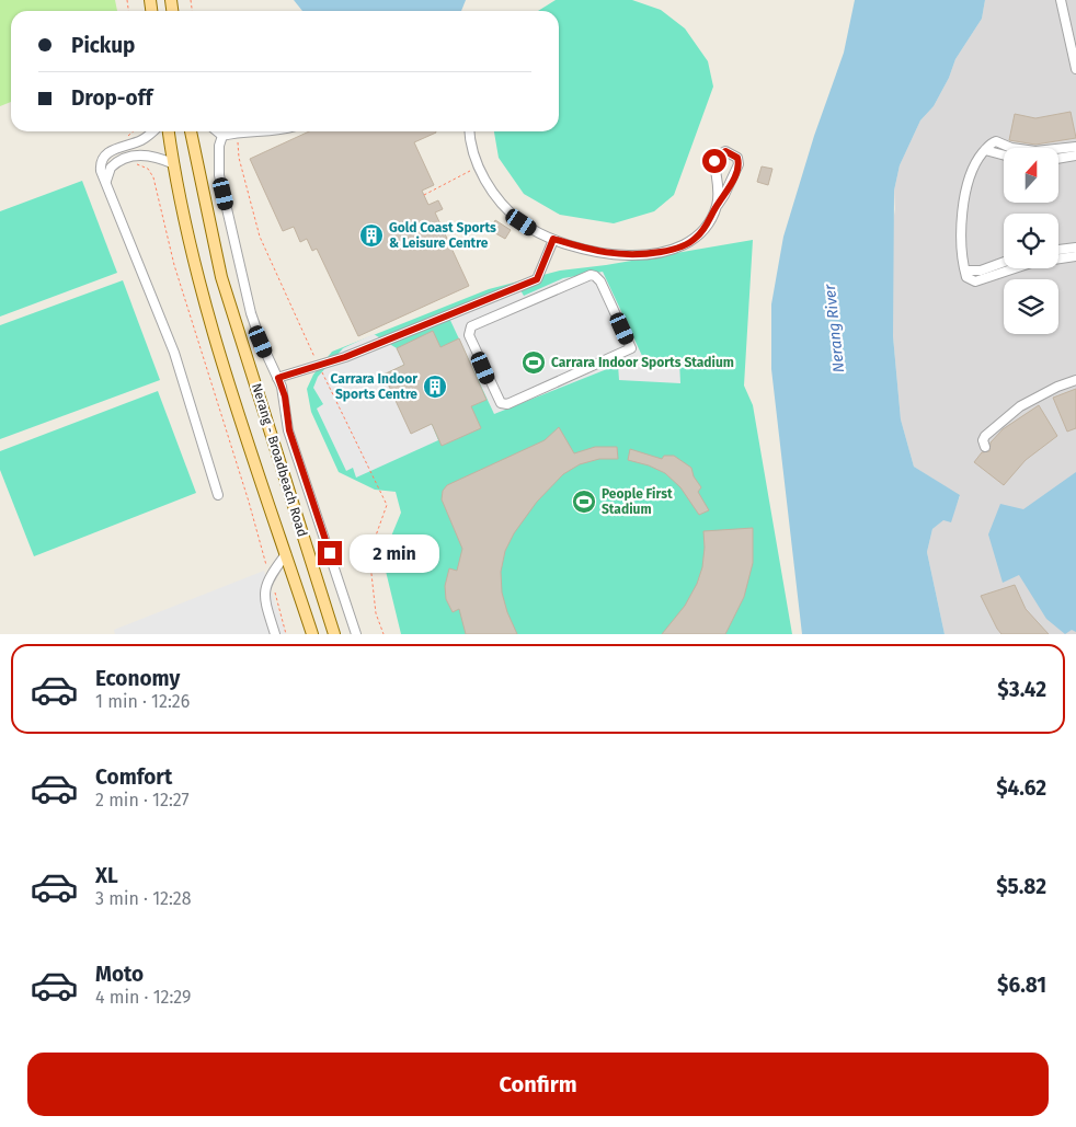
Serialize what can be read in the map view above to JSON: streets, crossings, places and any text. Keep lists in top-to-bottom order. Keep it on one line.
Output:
{"streets":{"main road":["Nerang - Broadbeach Road"]},"water":["Nerang River"],"places":{"building":["Gold Coast Sports & Leisure Centre","Carrara Indoor Sports Centre"],"sports":["Carrara Indoor Sports Stadium","People First Stadium"]},"north":"top","page":{"banner":["Pickup","Drop-off"],"bubble":"2 min","list":[{"name":"Economy","note":"1 min · 12:26","value":"$3.42"},{"name":"Comfort","note":"2 min · 12:27","value":"$4.62"},{"name":"XL","note":"3 min · 12:28","value":"$5.82"},{"name":"Moto","note":"4 min · 12:29","value":"$6.81"}],"buttons":"Confirm"}}
